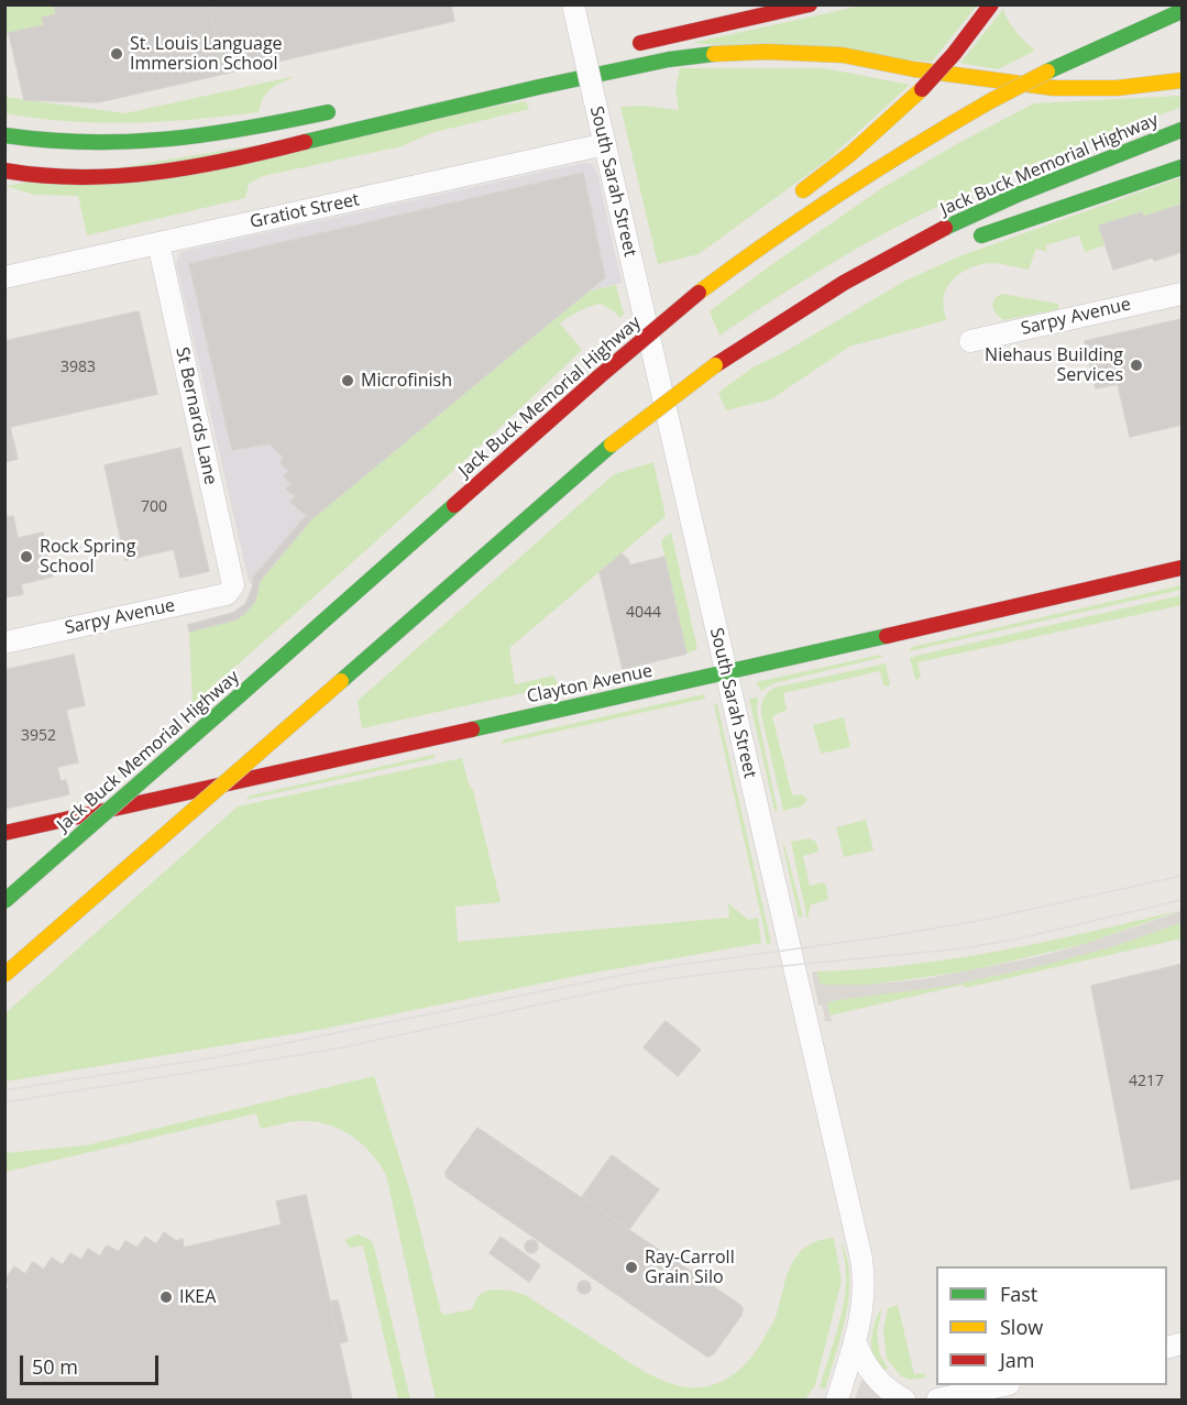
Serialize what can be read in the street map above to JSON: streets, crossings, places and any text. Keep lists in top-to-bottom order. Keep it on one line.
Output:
{"streets":{"main road":["Jack Buck Memorial Highway","Clayton Avenue"],"street":["South Sarah Street","Gratiot Street","Sarpy Avenue","St Bernards Lane"]},"crossings":[["South Sarah Street","Gratiot Street"],["South Sarah Street","Clayton Avenue"],["Gratiot Street","St Bernards Lane"],["Sarpy Avenue","St Bernards Lane"]],"places":["St. Louis Language Immersion School","Niehaus Building Services","Microfinish","Rock Spring School","Ray-Carroll Grain Silo","IKEA"],"house_numbers":["3983","700","4044","3952","4217"],"legend":["Fast","Slow","Jam"],"scale_bar":"50 m"}
